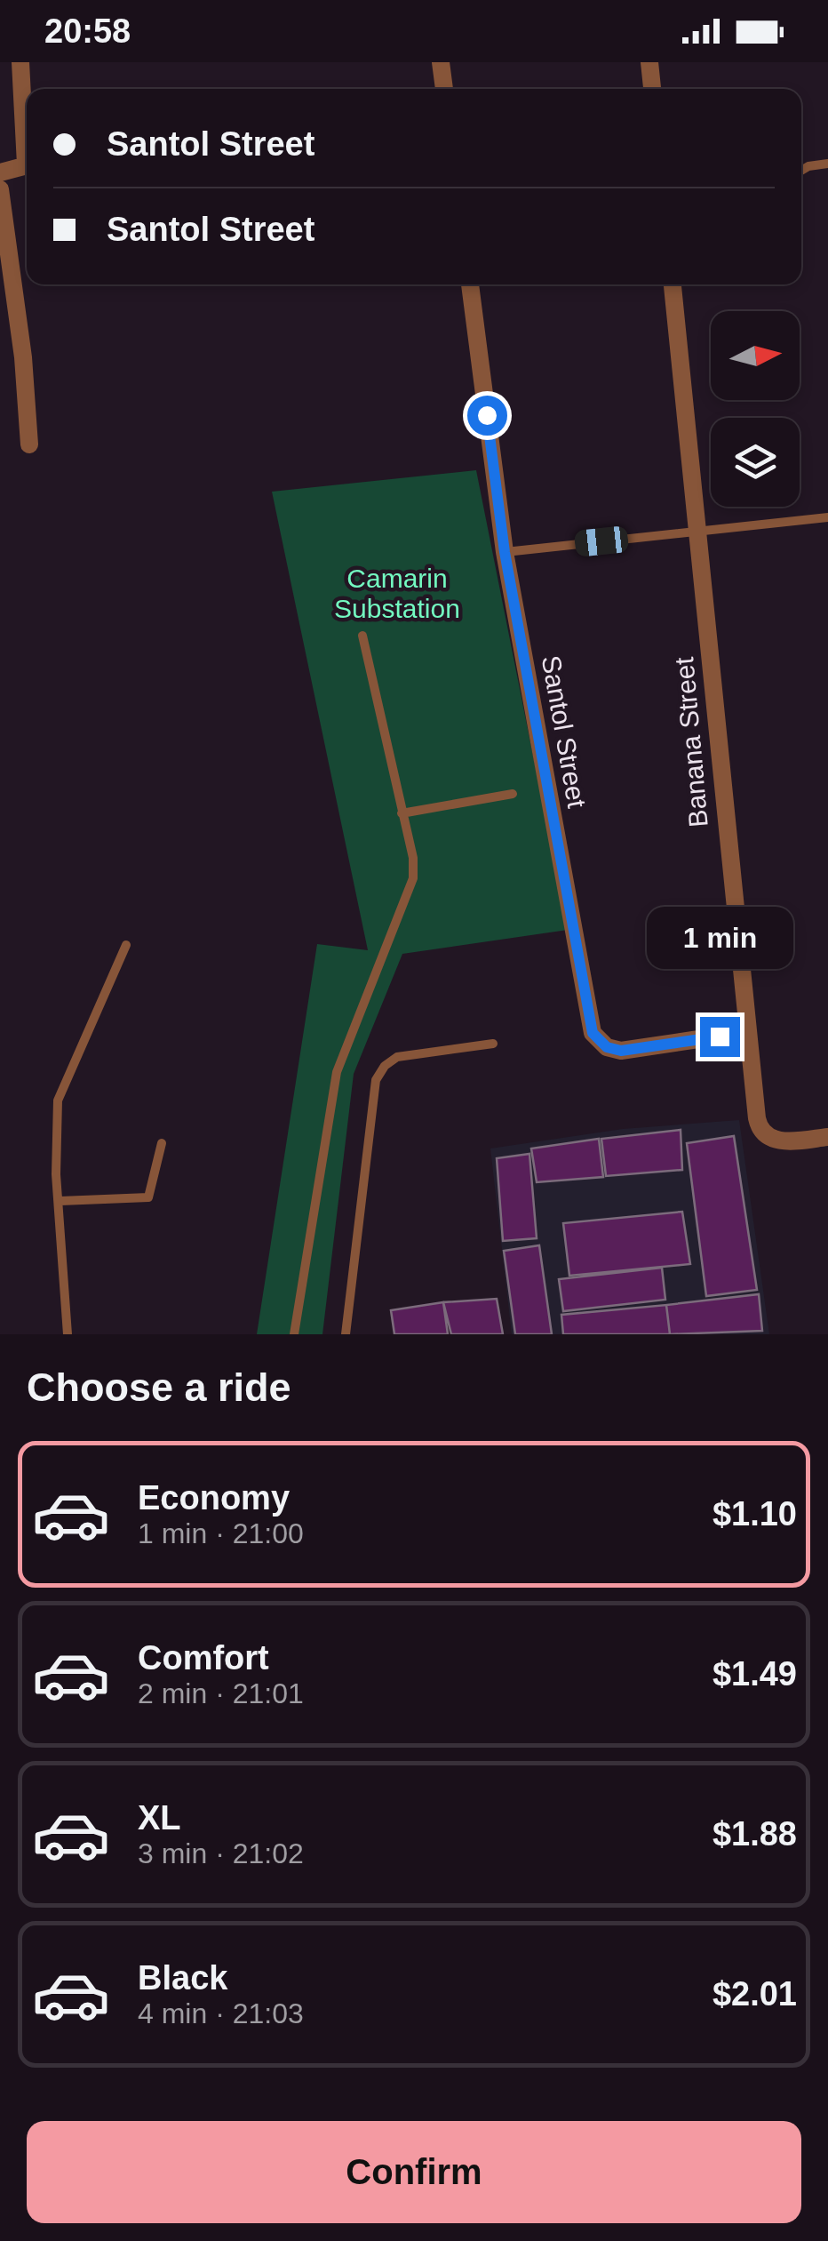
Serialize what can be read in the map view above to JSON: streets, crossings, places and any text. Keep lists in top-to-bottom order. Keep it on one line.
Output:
{"streets":{"street":["Santol Street","Banana Street"]},"crossings":[["Santol Street","Banana Street"]],"parks":["Camarin Substation"],"north":"right","page":{"status":"20:58","banner":["Santol Street","Santol Street"],"bubble":"1 min","heading":"Choose a ride","list":[{"name":"Economy","note":"1 min · 21:00","value":"$1.10"},{"name":"Comfort","note":"2 min · 21:01","value":"$1.49"},{"name":"XL","note":"3 min · 21:02","value":"$1.88"},{"name":"Black","note":"4 min · 21:03","value":"$2.01"}],"buttons":"Confirm"}}
